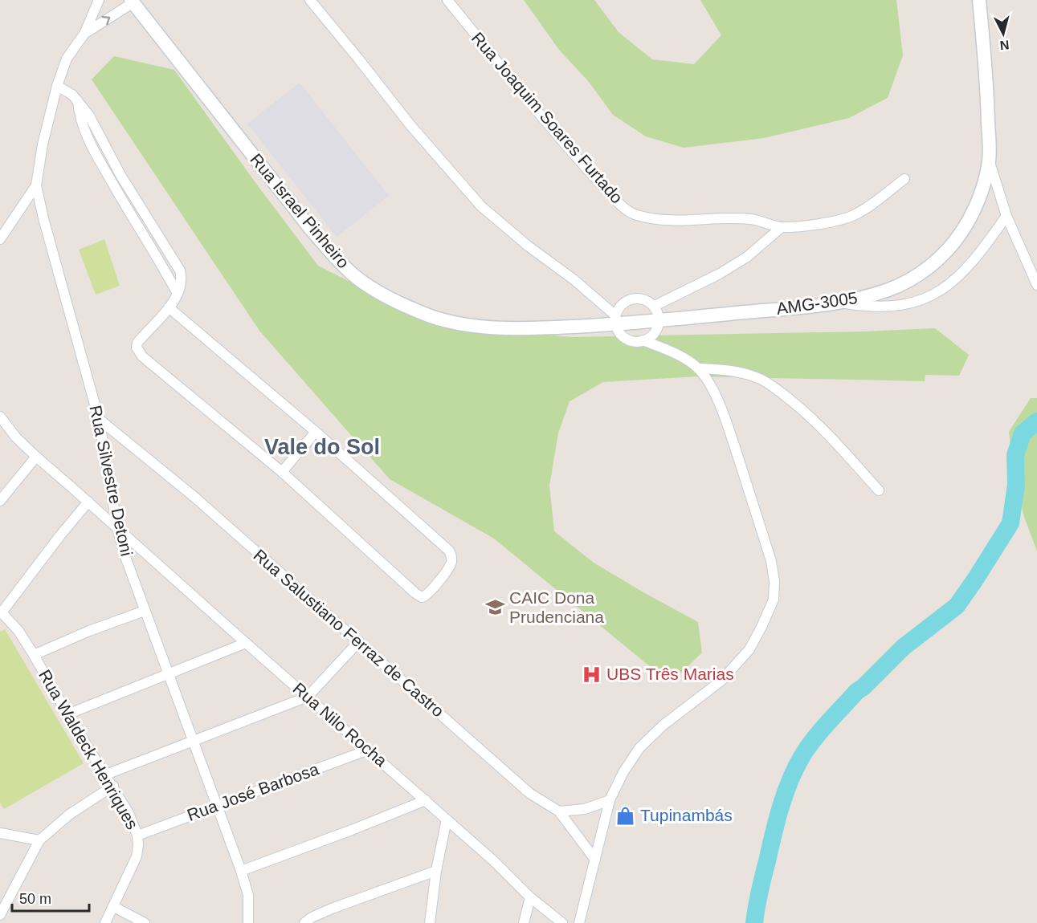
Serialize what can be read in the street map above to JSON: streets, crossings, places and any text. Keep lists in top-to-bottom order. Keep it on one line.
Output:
{"streets":{"main road":["Rua Israel Pinheiro","AMG-3005"],"street":["Rua Joaquim Soares Furtado","Rua Silvestre Detoni","Rua Salustiano Ferraz de Castro","Rua Nilo Rocha","Rua Waldeck Henriques","Rua José Barbosa"]},"crossings":[["Rua Israel Pinheiro","AMG-3005"],["Rua Israel Pinheiro","Rua Silvestre Detoni"],["Rua Silvestre Detoni","Rua Salustiano Ferraz de Castro"],["Rua Silvestre Detoni","Rua Nilo Rocha"],["Rua Silvestre Detoni","Rua José Barbosa"],["Rua Nilo Rocha","Rua José Barbosa"],["Rua Waldeck Henriques","Rua José Barbosa"]],"districts":["Vale do Sol"],"places":{"school or university":["CAIC Dona Prudenciana"],"hospital":["UBS Três Marias"],"shop":["Tupinambás"]},"scale_bar":"50 m","north":"bottom"}
